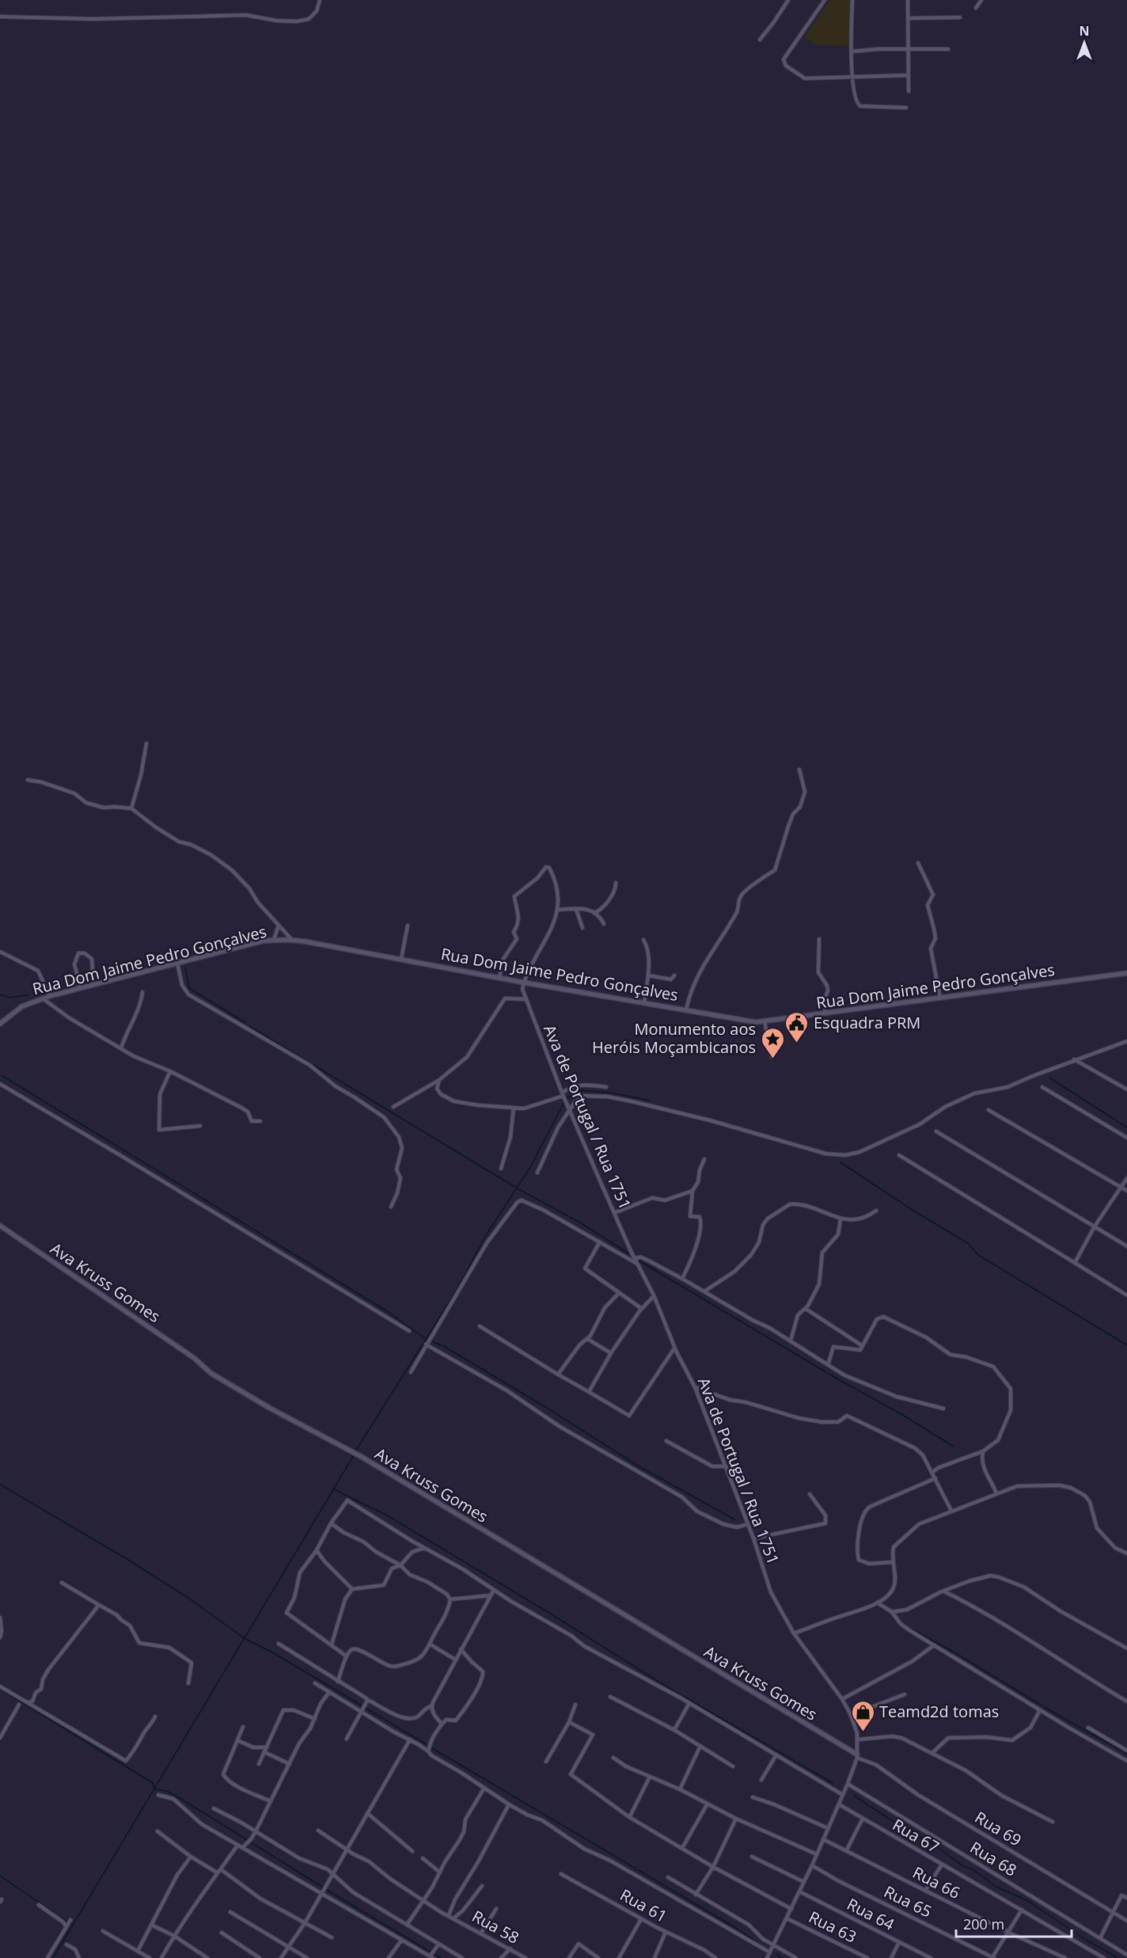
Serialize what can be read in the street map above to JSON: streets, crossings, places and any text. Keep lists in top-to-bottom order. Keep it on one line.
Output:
{"streets":{"main road":["Rua Dom Jaime Pedro Gonçalves","Ava Kruss Gomes"],"street":["Ava de Portugal / Rua 1751","Rua 69","Rua 67","Rua 68","Rua 66","Rua 65","Rua 61","Rua 64","Rua 58","Rua 63"]},"crossings":[["Rua Dom Jaime Pedro Gonçalves","Ava de Portugal / Rua 1751"],["Ava de Portugal / Rua 1751","Ava Kruss Gomes"],["Ava de Portugal / Rua 1751","Rua 69"],["Ava de Portugal / Rua 1751","Rua 67"],["Ava de Portugal / Rua 1751","Rua 68"],["Ava de Portugal / Rua 1751","Rua 66"],["Ava de Portugal / Rua 1751","Rua 65"],["Ava de Portugal / Rua 1751","Rua 64"],["Ava de Portugal / Rua 1751","Rua 63"],["Ava Kruss Gomes","Rua 69"]],"places":{"public building":["Esquadra PRM"],"place":["Monumento aos Heróis Moçambicanos"],"shop":["Teamd2d tomas"]},"scale_bar":"200 m","north":"top"}
